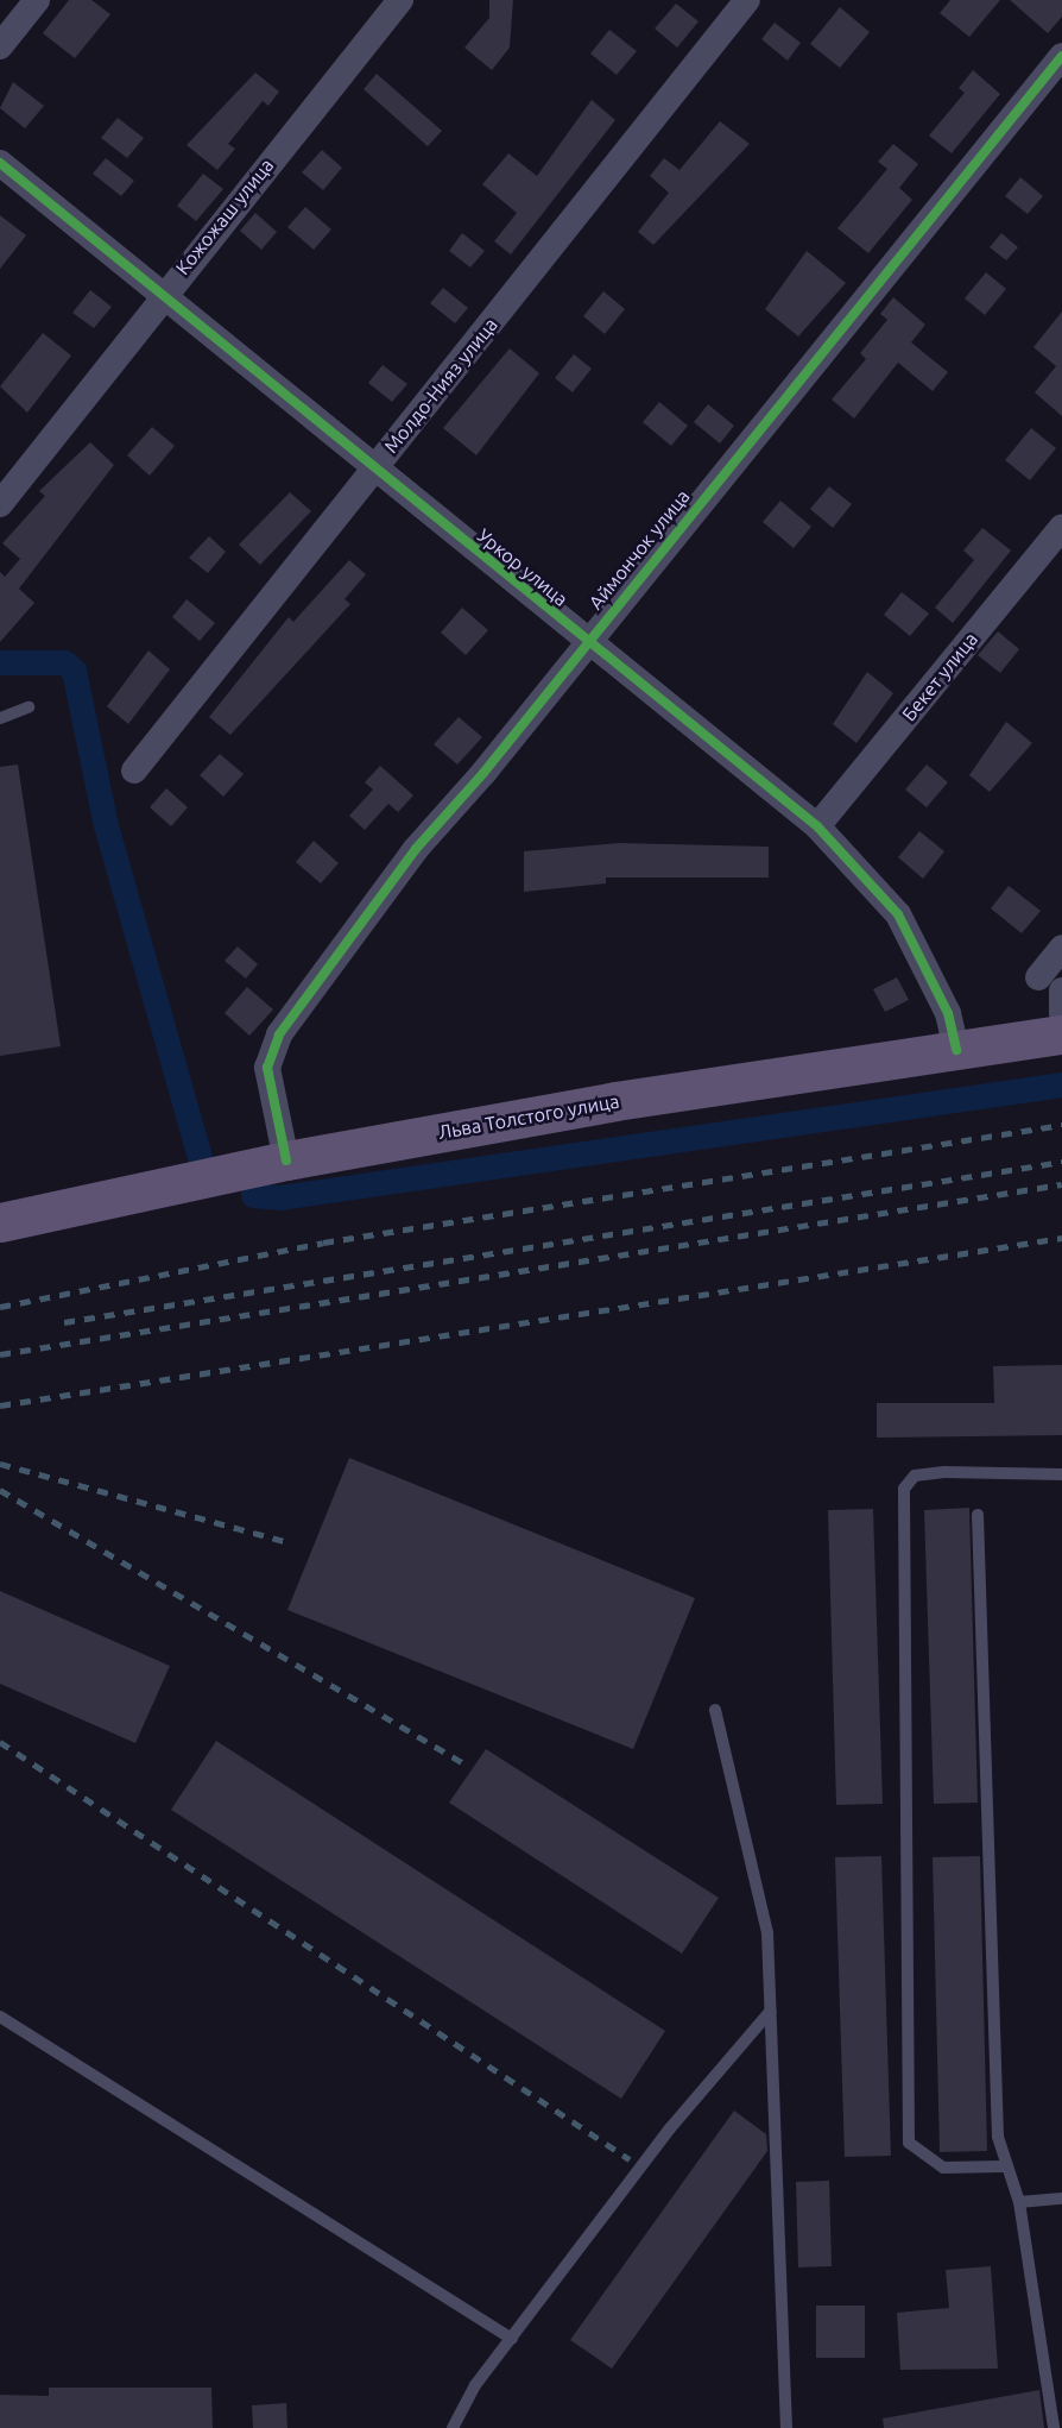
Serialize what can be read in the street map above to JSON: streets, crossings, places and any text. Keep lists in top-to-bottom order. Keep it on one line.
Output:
{"streets":{"main road":["Льва Толстого улица"],"street":["Кожожаш улица","Молдо-Нияз улица","Аймончок улица","Уркор улица","Бекет улица"]},"crossings":[["Кожожаш улица","Уркор улица"],["Молдо-Нияз улица","Уркор улица"],["Аймончок улица","Уркор улица"],["Аймончок улица","Льва Толстого улица"],["Уркор улица","Бекет улица"],["Уркор улица","Льва Толстого улица"]]}
